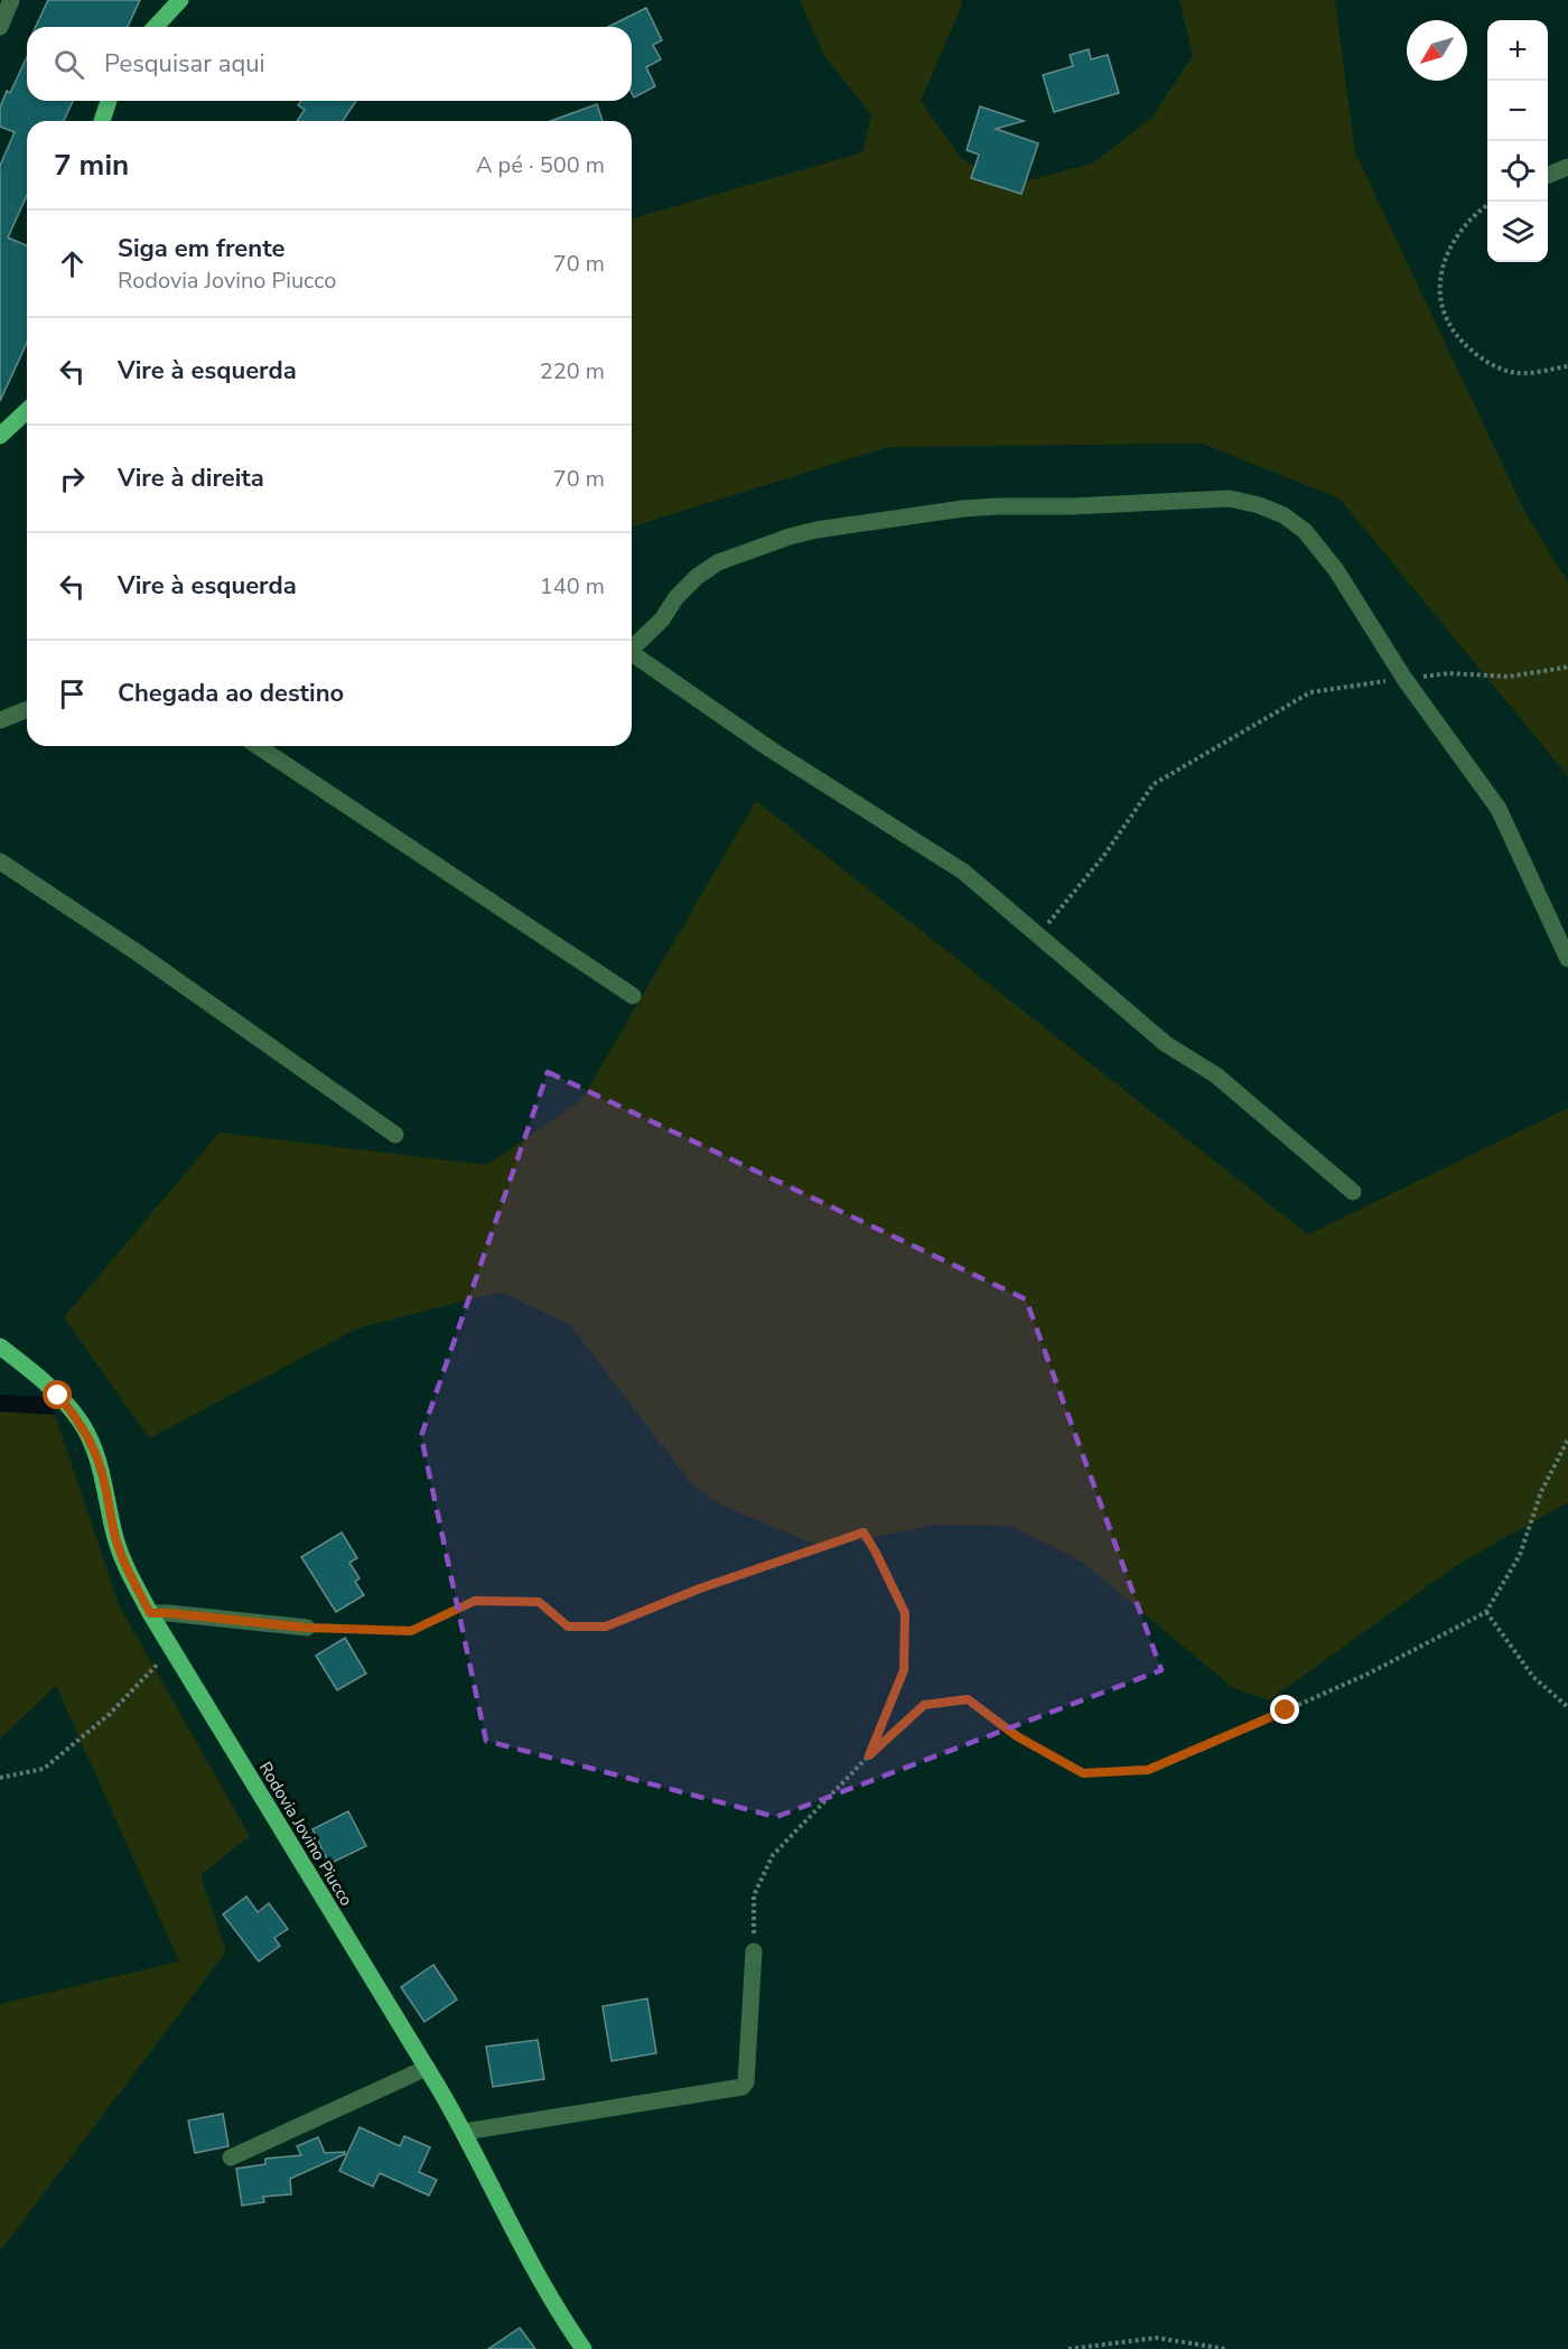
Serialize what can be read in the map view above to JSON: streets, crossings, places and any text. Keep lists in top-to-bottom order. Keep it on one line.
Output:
{"streets":{"main road":["Rodovia Jovino Piucco"]},"north":"bottom left","page":{"map_buttons":["+","−"],"search":"Pesquisar aqui","heading":["7 min","A pé · 500 m"],"list":[["Siga em frente","Rodovia Jovino Piucco","70 m"],["Vire à esquerda","220 m"],["Vire à direita","70 m"],["Vire à esquerda","140 m"],"Chegada ao destino"]}}
